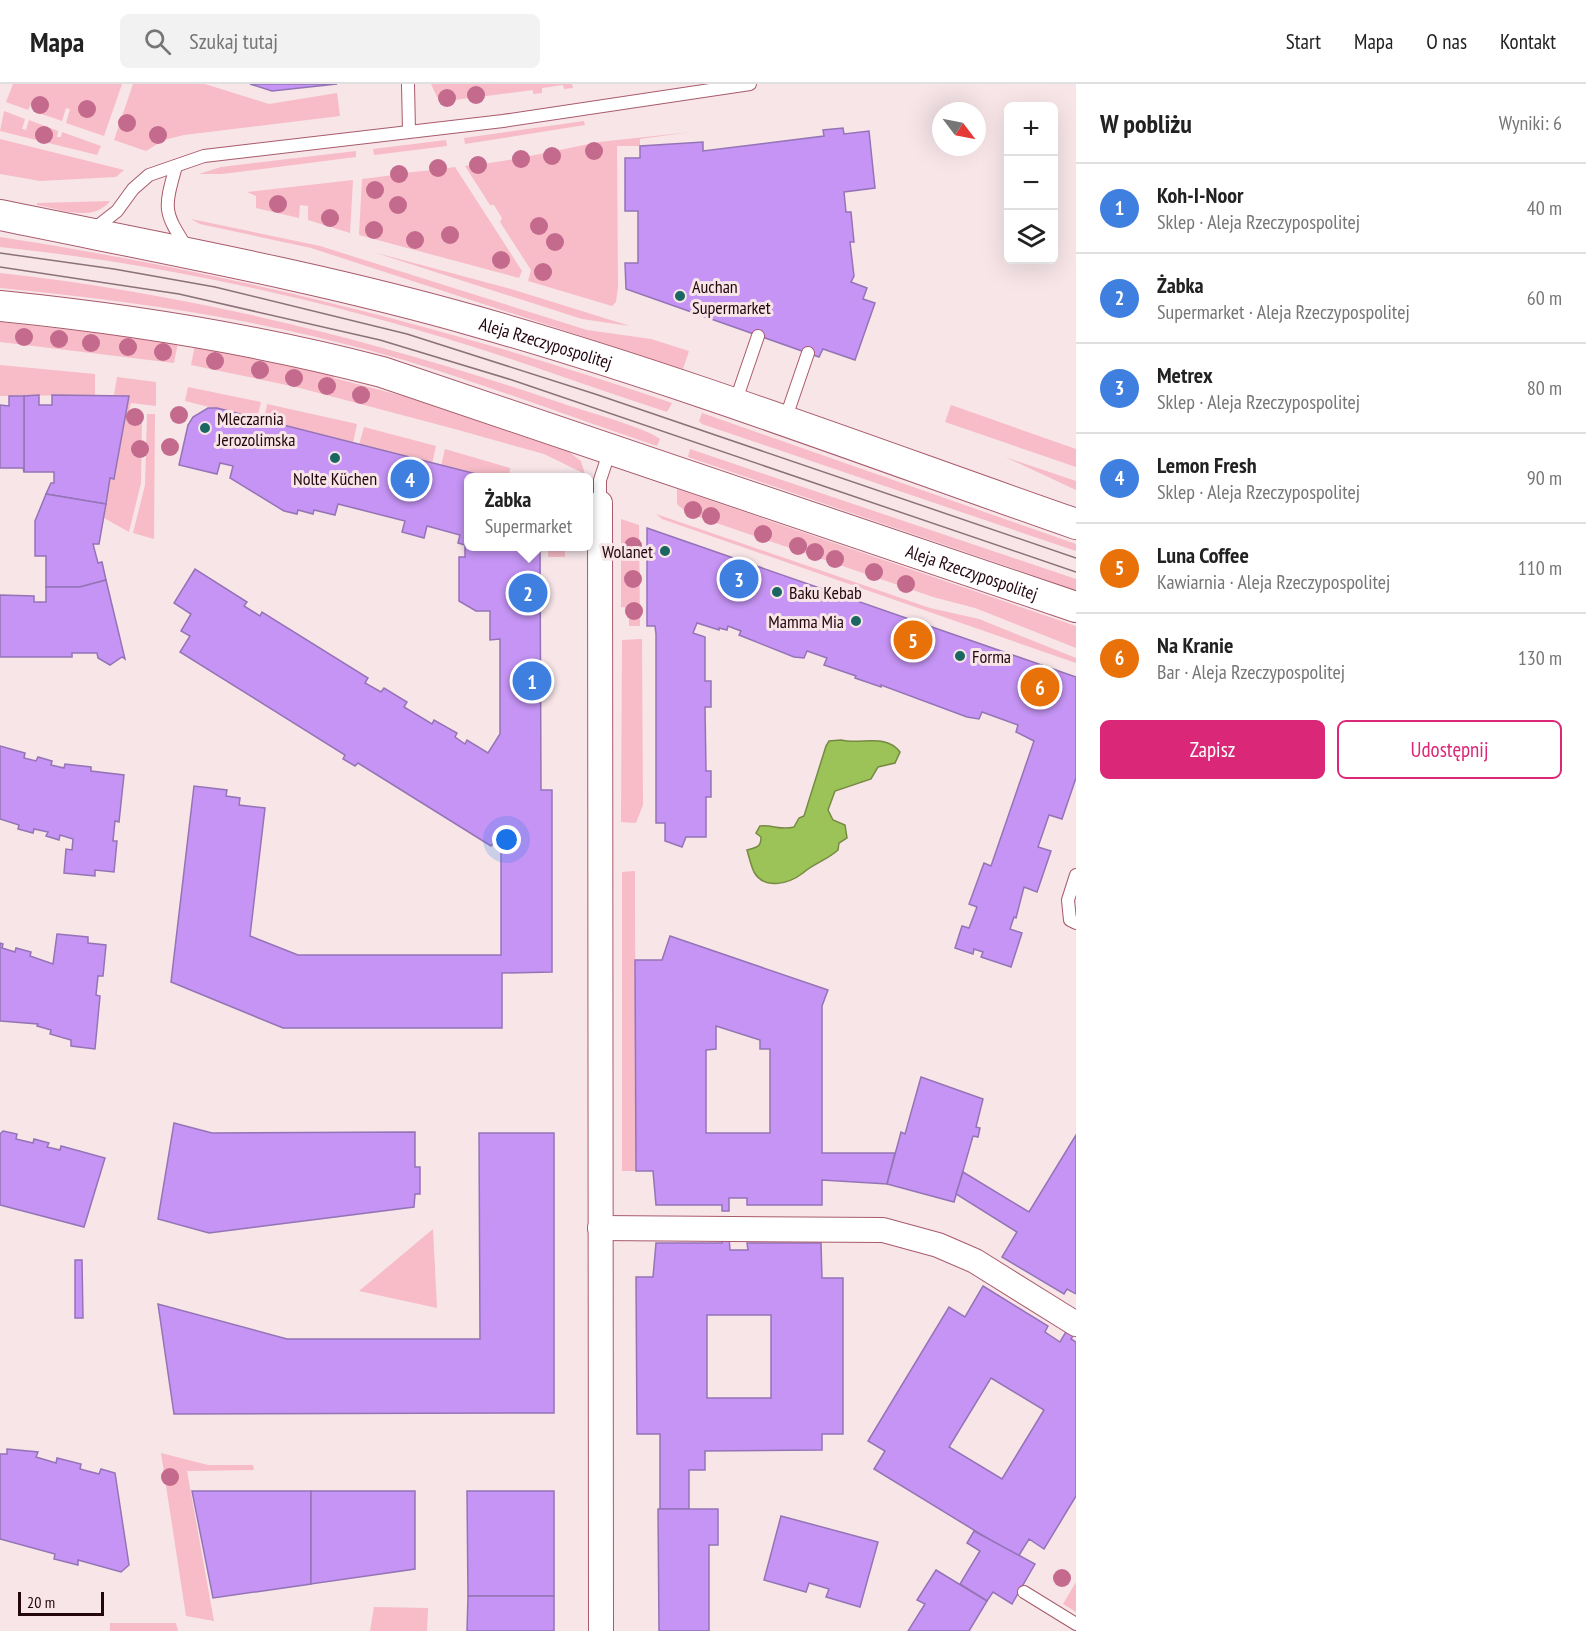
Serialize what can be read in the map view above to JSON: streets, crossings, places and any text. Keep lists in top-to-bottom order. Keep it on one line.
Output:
{"streets":{"street":["Aleja Rzeczypospolitej"]},"places":["Auchan Supermarket","Mleczarnia Jerozolimska","Nolte Küchen","Wolanet","Baku Kebab","Mamma Mia","Forma"],"scale_bar":"20 m","north":"bottom right","page":{"header":"Mapa","search":"Szukaj tutaj","nav":["Start","Mapa","O nas","Kontakt"],"heading":["W pobliżu","Wyniki: 6"],"map_buttons":["+","−"],"list":[{"mark":"1","name":"Koh-I-Noor","note":"Sklep · Aleja Rzeczypospolitej","value":"40 m"},{"mark":"2","name":"Żabka","note":"Supermarket · Aleja Rzeczypospolitej","value":"60 m"},{"mark":"3","name":"Metrex","note":"Sklep · Aleja Rzeczypospolitej","value":"80 m"},{"mark":"4","name":"Lemon Fresh","note":"Sklep · Aleja Rzeczypospolitej","value":"90 m"},{"mark":"5","name":"Luna Coffee","note":"Kawiarnia · Aleja Rzeczypospolitej","value":"110 m"},{"mark":"6","name":"Na Kranie","note":"Bar · Aleja Rzeczypospolitej","value":"130 m"}],"pins":["4","3","2","5","1","6"],"popup":["Żabka","Supermarket"],"buttons":["Zapisz","Udostępnij"],"scale":"20 m"}}
